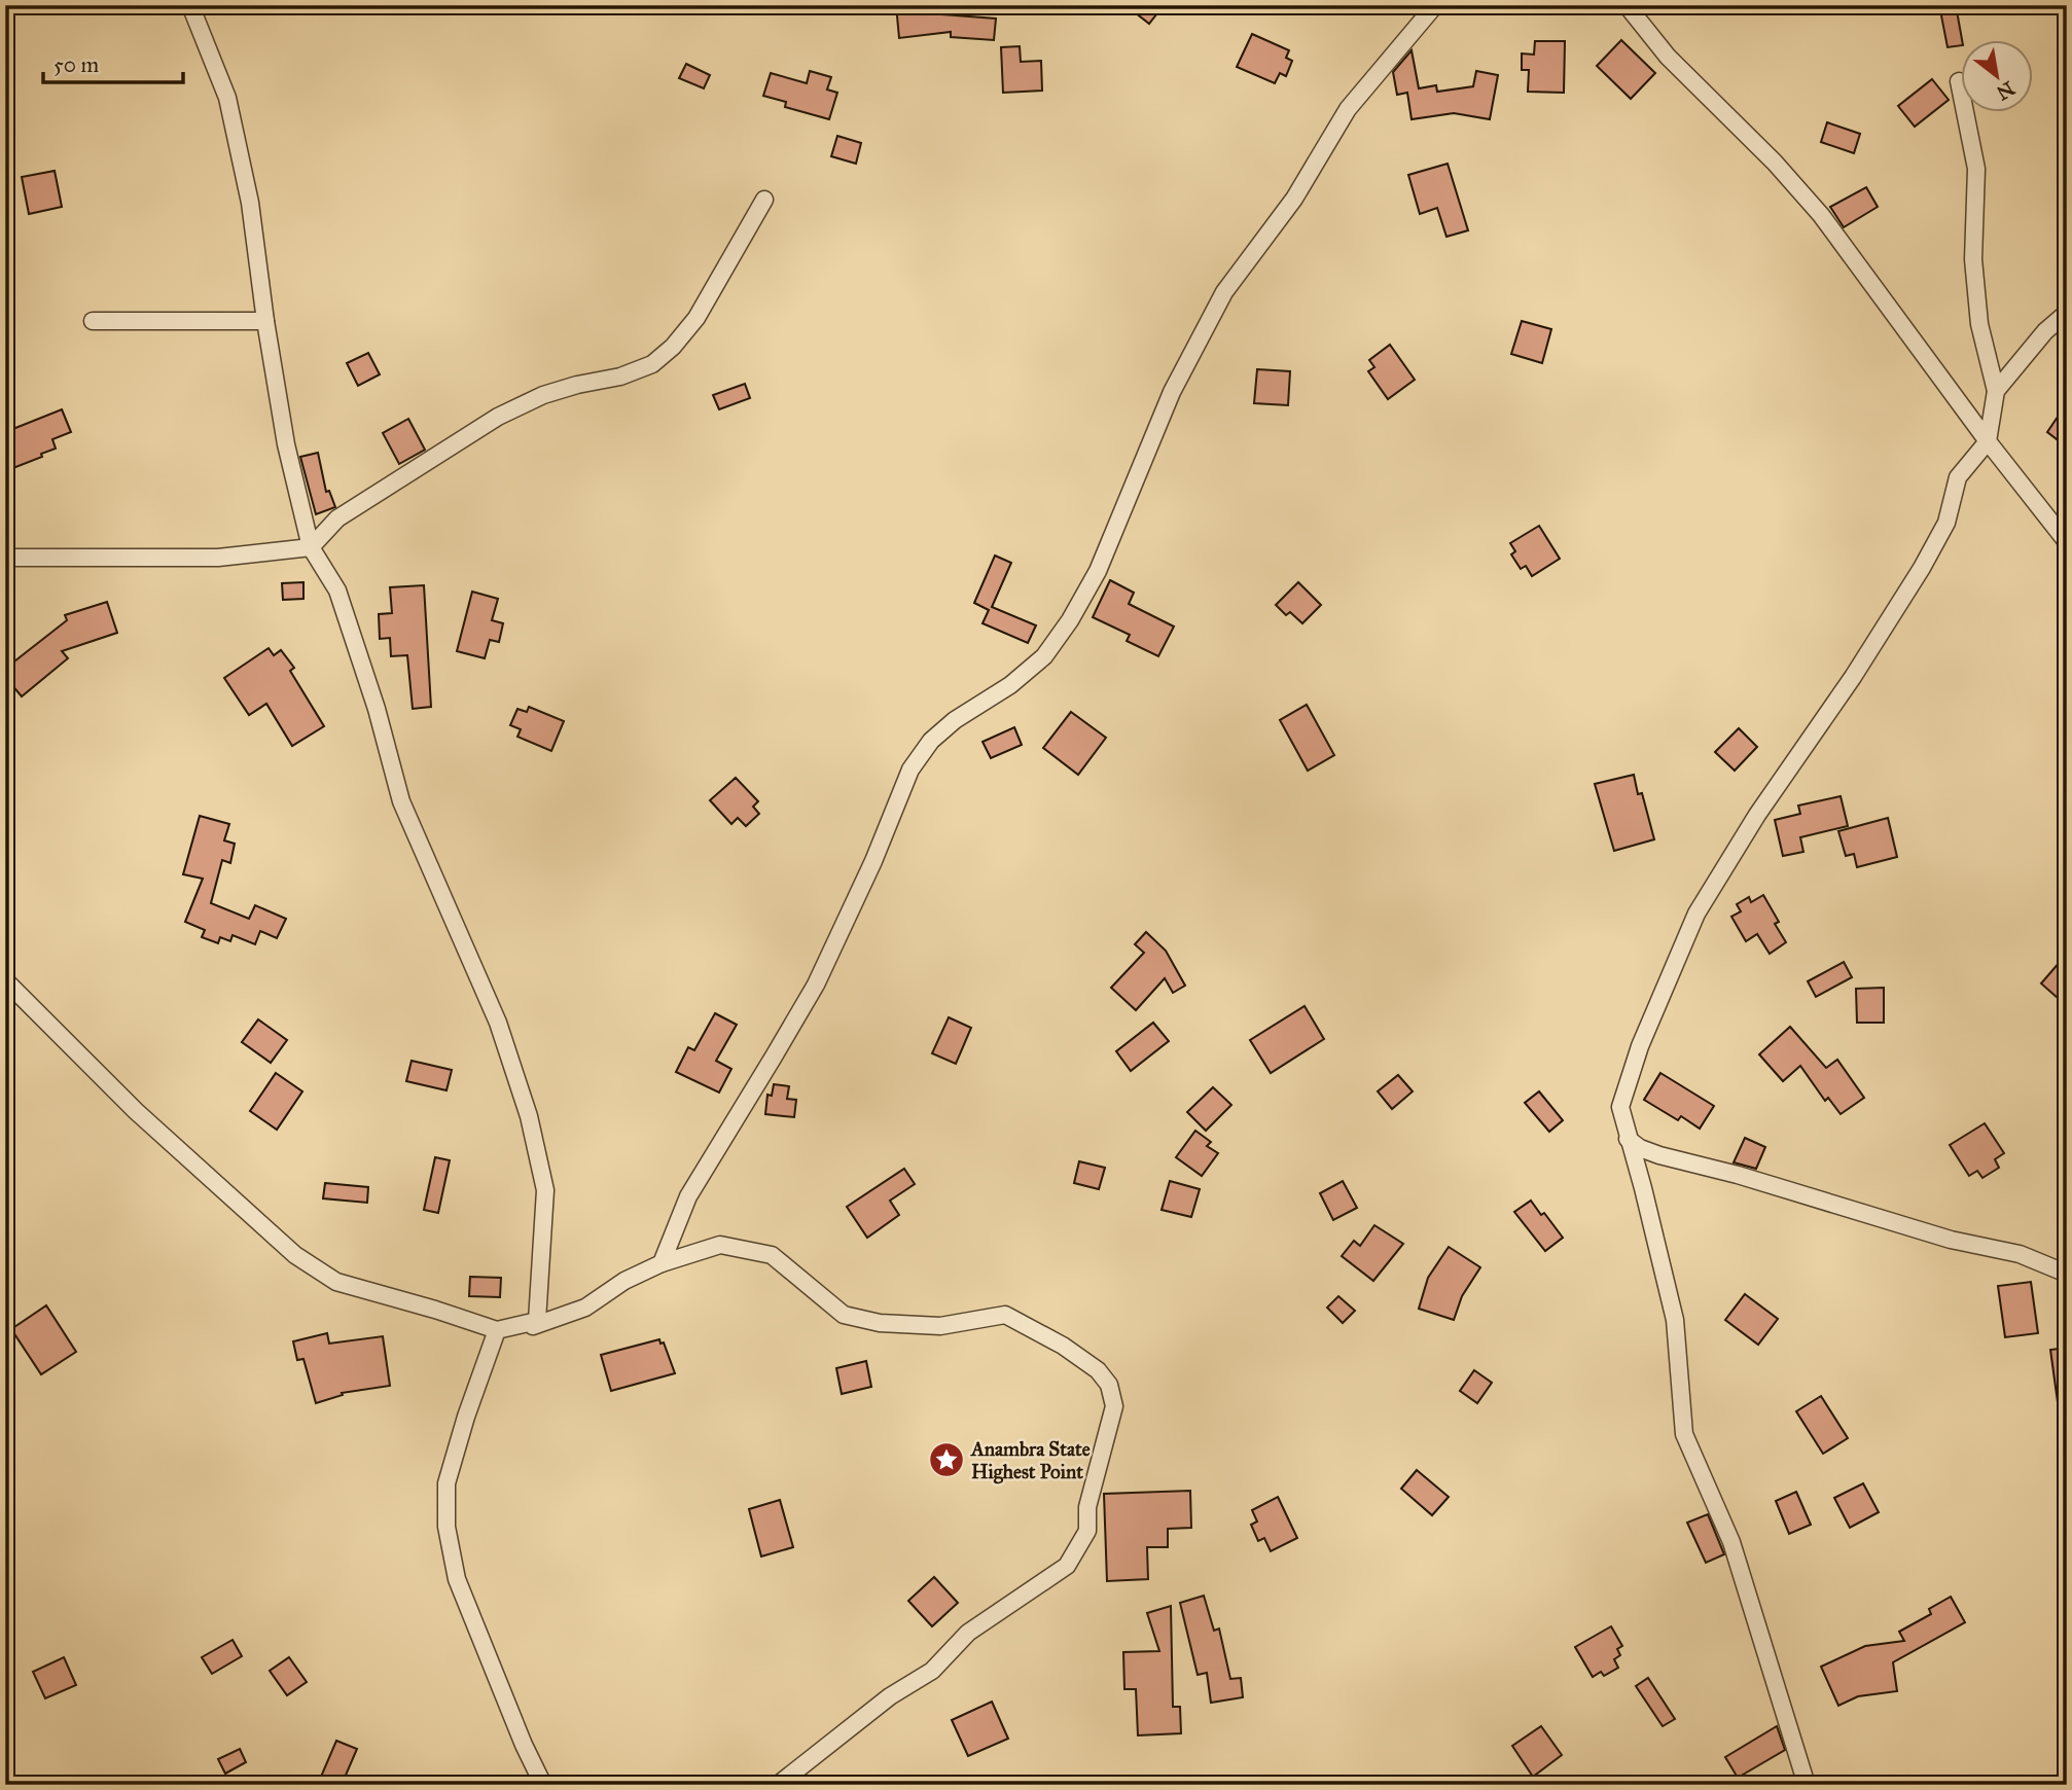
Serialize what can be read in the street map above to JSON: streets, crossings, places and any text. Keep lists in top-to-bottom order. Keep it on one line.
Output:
{"places":{"place":["Anambra State Highest Point"]},"scale_bar":"50 m","north":"bottom right"}
